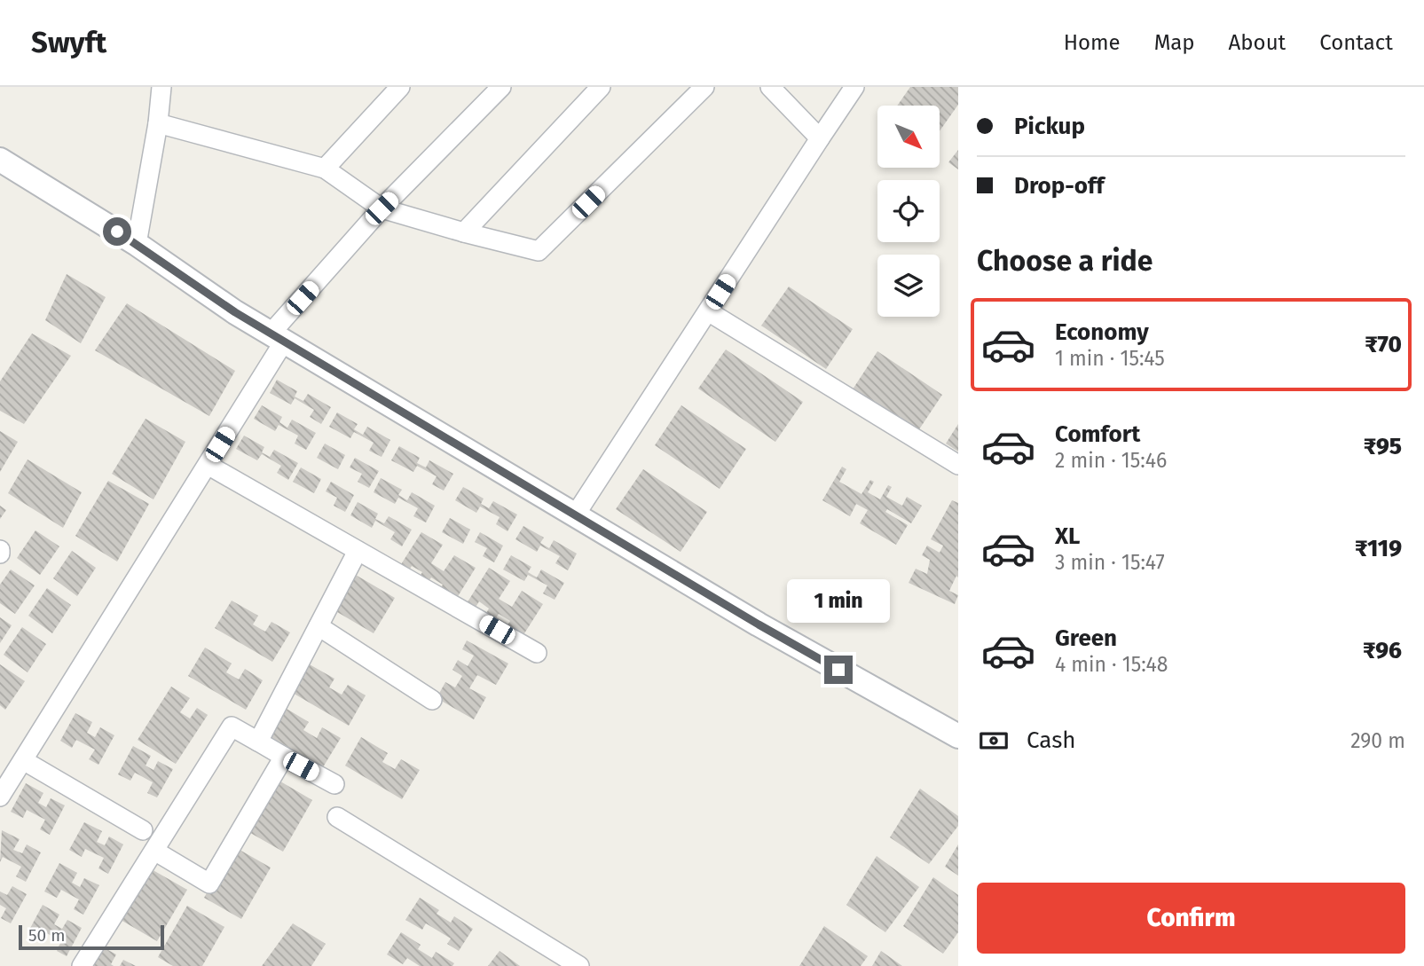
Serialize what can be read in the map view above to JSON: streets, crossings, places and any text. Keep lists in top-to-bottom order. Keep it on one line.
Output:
{"scale_bar":"50 m","north":"bottom right","page":{"header":"Swyft","nav":["Home","Map","About","Contact"],"banner":["Pickup","Drop-off"],"heading":"Choose a ride","list":[{"name":"Economy","note":"1 min · 15:45","value":"₹70"},{"name":"Comfort","note":"2 min · 15:46","value":"₹95"},{"name":"XL","note":"3 min · 15:47","value":"₹119"},{"name":"Green","note":"4 min · 15:48","value":"₹96"}],"bubble":"1 min","pay":["Cash","290 m"],"buttons":"Confirm","scale":"50 m"}}
